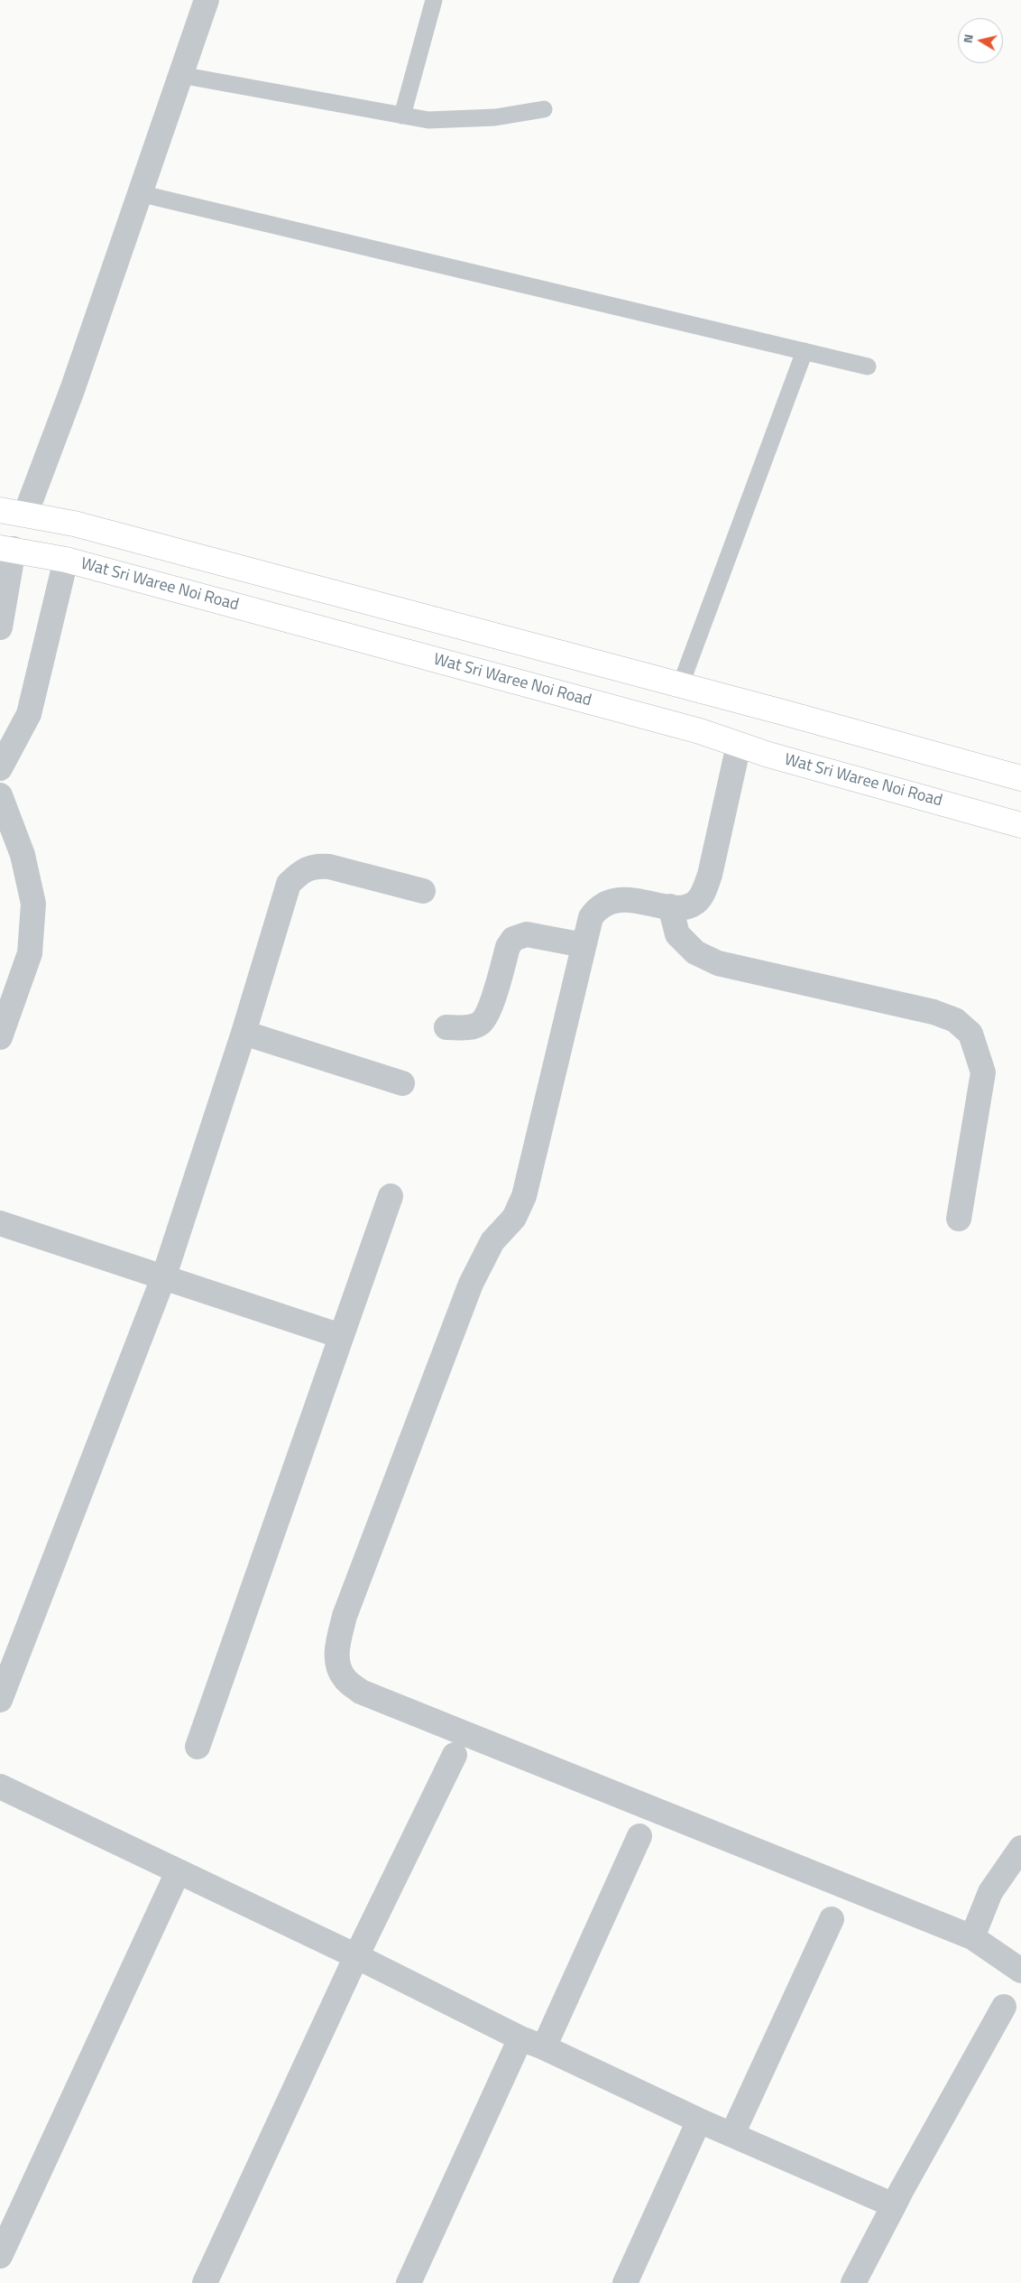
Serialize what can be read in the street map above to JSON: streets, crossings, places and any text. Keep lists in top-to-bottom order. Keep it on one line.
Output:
{"streets":{"main road":["Wat Sri Waree Noi Road"]},"north":"left"}
